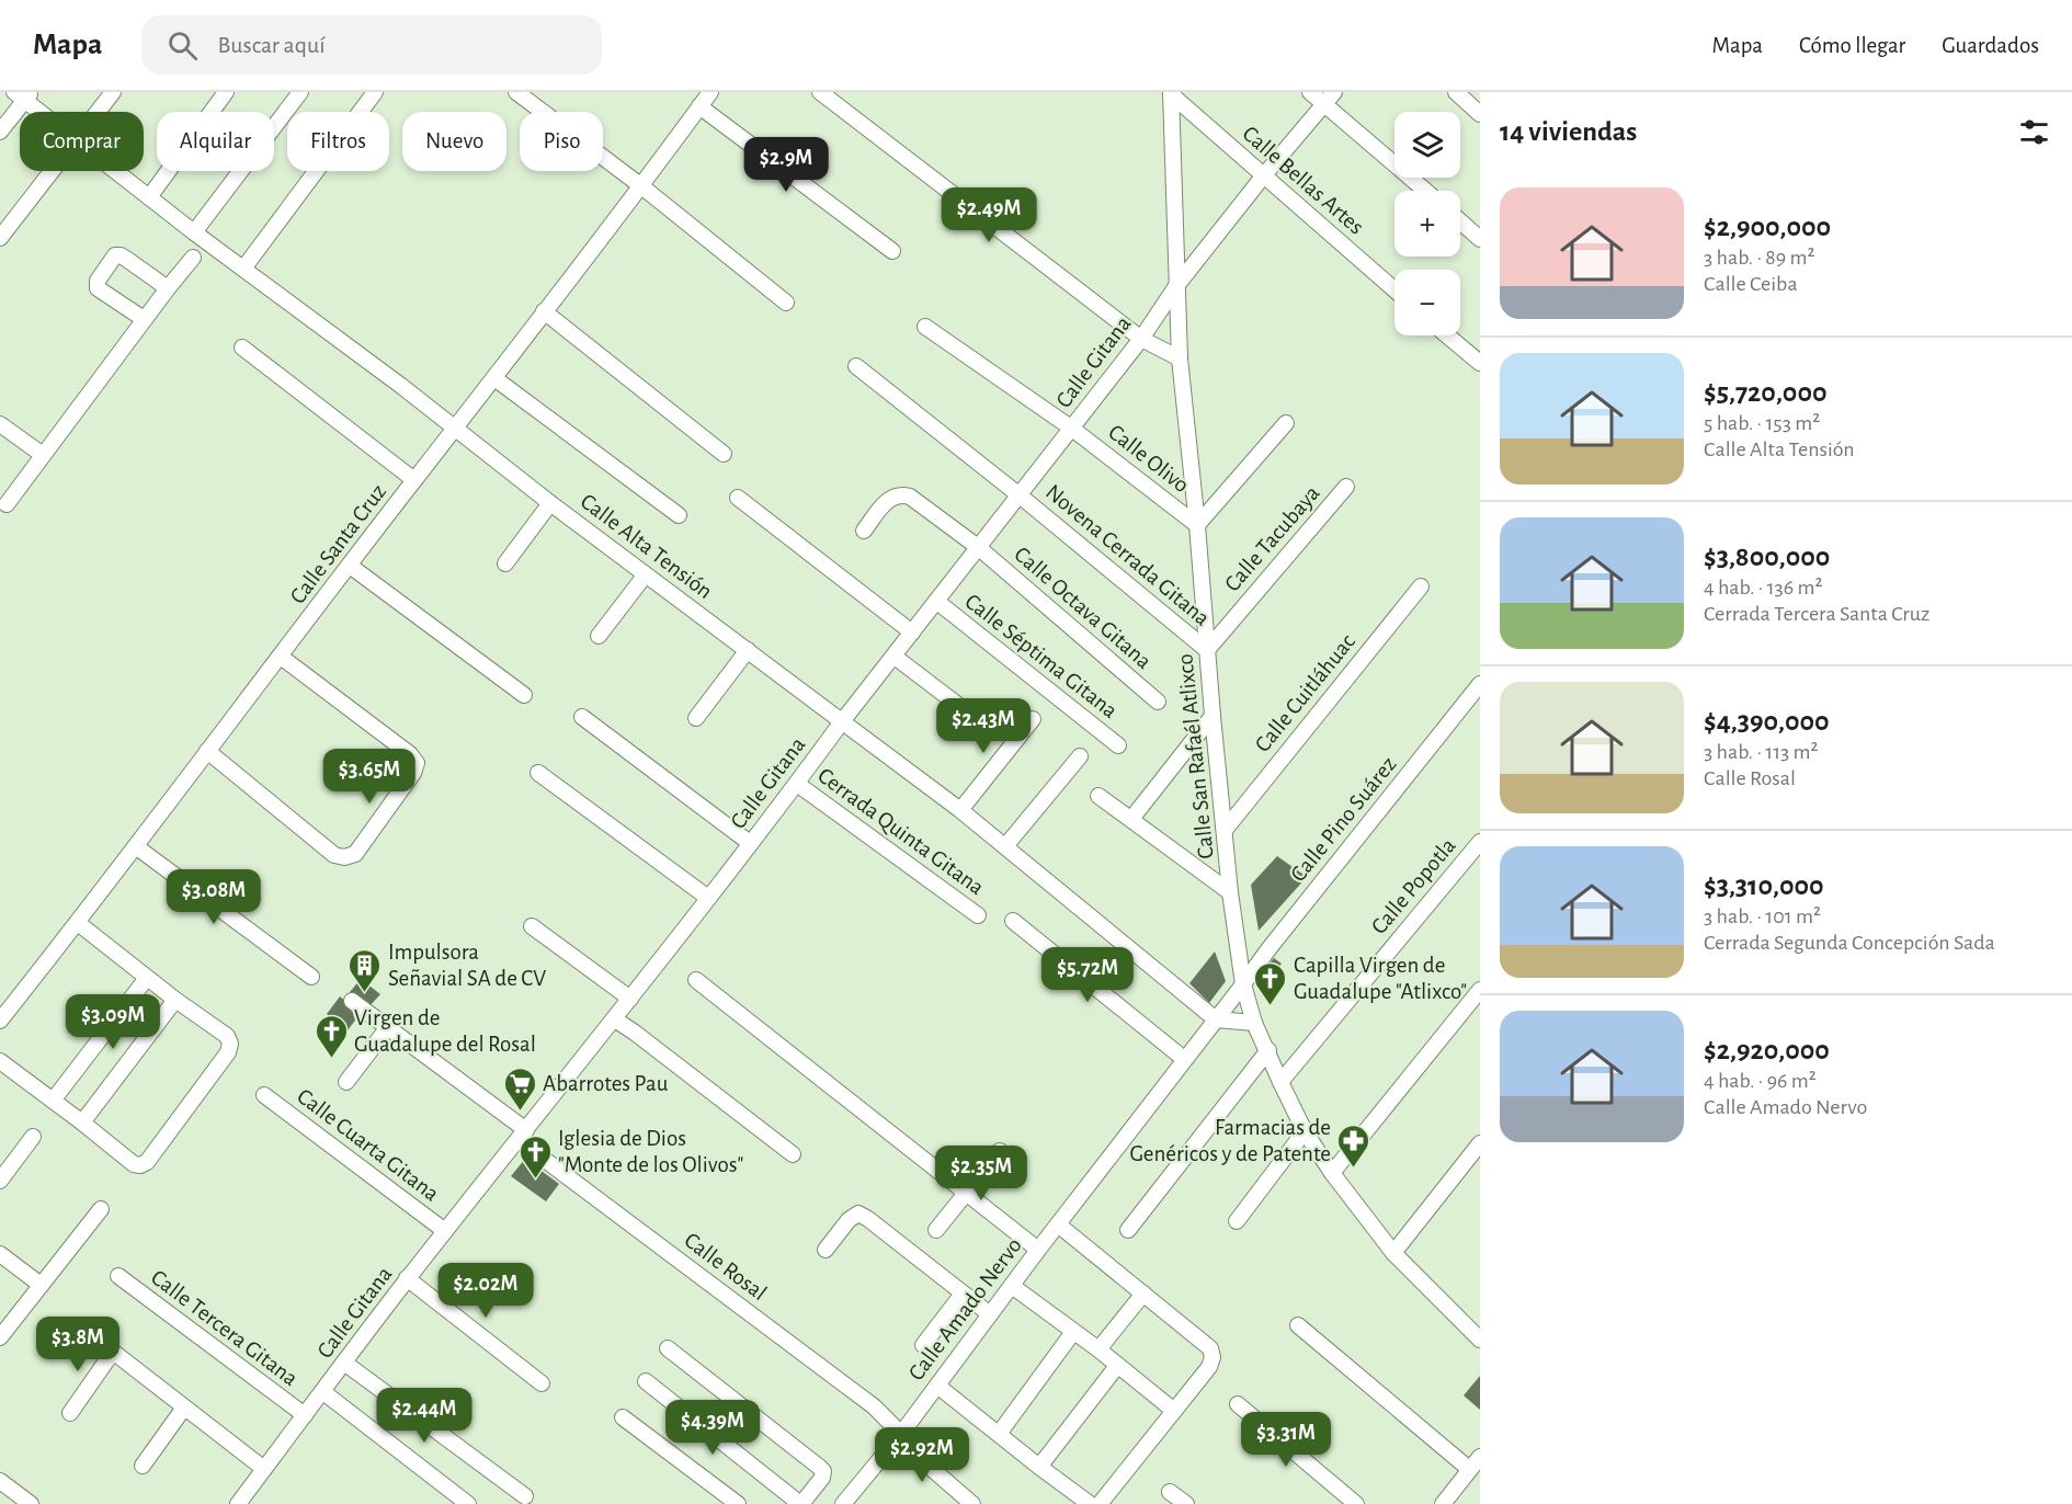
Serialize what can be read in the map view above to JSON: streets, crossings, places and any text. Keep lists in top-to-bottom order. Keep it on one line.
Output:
{"streets":{"street":["Calle Bellas Artes","Calle Gitana","Calle Olivo","Calle Tacubaya","Calle Santa Cruz","Calle Alta Tensión","Novena Cerrada Gitana","Calle Octava Gitana","Calle Séptima Gitana","Calle Cuitláhuac","Calle San Rafaél Atlixco","Calle Pino Suárez","Cerrada Quinta Gitana","Calle Popotla","Calle Cuarta Gitana","Calle Rosal","Calle Amado Nervo","Calle Tercera Gitana"]},"crossings":[["Calle Bellas Artes","Calle Gitana"],["Calle Bellas Artes","Calle San Rafaél Atlixco"],["Calle Gitana","Calle Olivo"],["Calle Gitana","Calle Alta Tensión"],["Calle Gitana","Novena Cerrada Gitana"],["Calle Gitana","Calle Octava Gitana"],["Calle Gitana","Calle Séptima Gitana"],["Calle Gitana","Calle San Rafaél Atlixco"],["Calle Gitana","Cerrada Quinta Gitana"],["Calle Gitana","Calle Cuarta Gitana"],["Calle Gitana","Calle Rosal"],["Calle Gitana","Calle Tercera Gitana"],["Calle Olivo","Calle San Rafaél Atlixco"],["Calle Tacubaya","Novena Cerrada Gitana"],["Calle Tacubaya","Calle San Rafaél Atlixco"],["Calle Santa Cruz","Calle Alta Tensión"],["Calle Alta Tensión","Calle Amado Nervo"],["Novena Cerrada Gitana","Calle San Rafaél Atlixco"],["Calle Cuitláhuac","Calle San Rafaél Atlixco"],["Calle San Rafaél Atlixco","Calle Pino Suárez"],["Calle San Rafaél Atlixco","Calle Popotla"],["Calle San Rafaél Atlixco","Calle Amado Nervo"],["Calle Pino Suárez","Calle Amado Nervo"],["Calle Rosal","Calle Amado Nervo"]],"places":{"building":["Impulsora Señavial SA de CV"],"church":["Capilla Virgen de Guadalupe \"Atlixco\"","Virgen de Guadalupe del Rosal","Iglesia de Dios \"Monte de los Olivos\""],"supermarket":["Abarrotes Pau"],"pharmacy":["Farmacias de Genéricos y de Patente"]},"page":{"header":"Mapa","search":"Buscar aquí","nav":["Mapa","Cómo llegar","Guardados"],"heading":"14 viviendas","map_buttons":["+","−"],"chip":["Comprar","Alquilar","Filtros","Nuevo","Piso"],"price":["$2.9M","$2.49M","$2.43M","$3.65M","$3.08M","$5.72M","$3.09M","$2.35M","$2.02M","$3.8M","$2.44M","$4.39M","$3.31M","$2.92M"],"list":[{"name":"$2,900,000","note":"3 hab. · 89 m² · Calle Ceiba"},{"name":"$5,720,000","note":"5 hab. · 153 m² · Calle Alta Tensión"},{"name":"$3,800,000","note":"4 hab. · 136 m² · Cerrada Tercera Santa Cruz"},{"name":"$4,390,000","note":"3 hab. · 113 m² · Calle Rosal"},{"name":"$3,310,000","note":"3 hab. · 101 m² · Cerrada Segunda Concepción Sada"},{"name":"$2,920,000","note":"4 hab. · 96 m² · Calle Amado Nervo"}]}}
